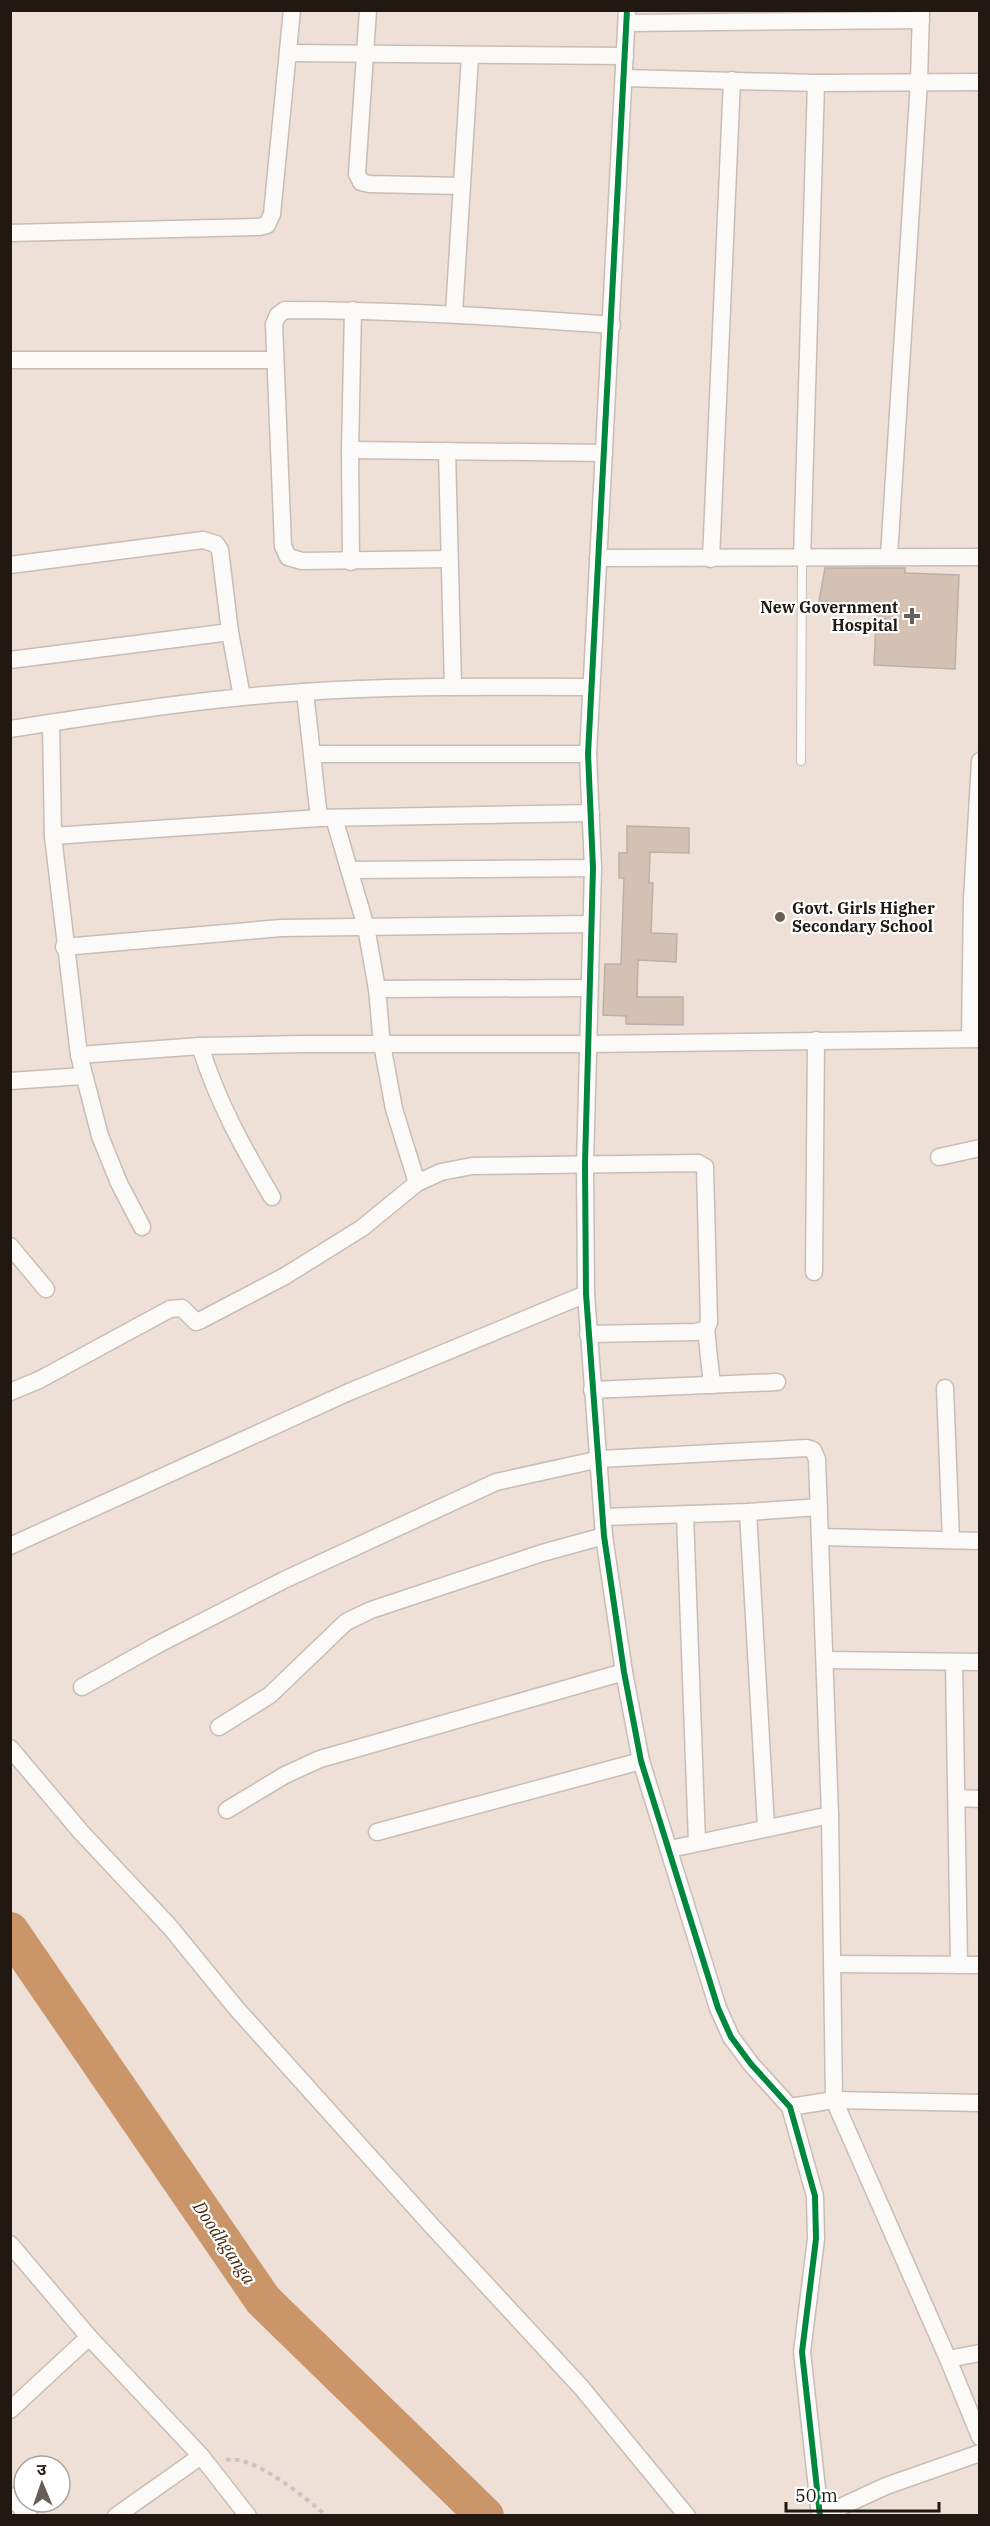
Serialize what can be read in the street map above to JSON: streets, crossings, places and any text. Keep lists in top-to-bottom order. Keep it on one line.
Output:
{"water":["Doodhganga"],"places":{"health":["New Government Hospital"],"other":["Govt. Girls Higher Secondary School"]},"scale_bar":"50 m","north":"top"}
